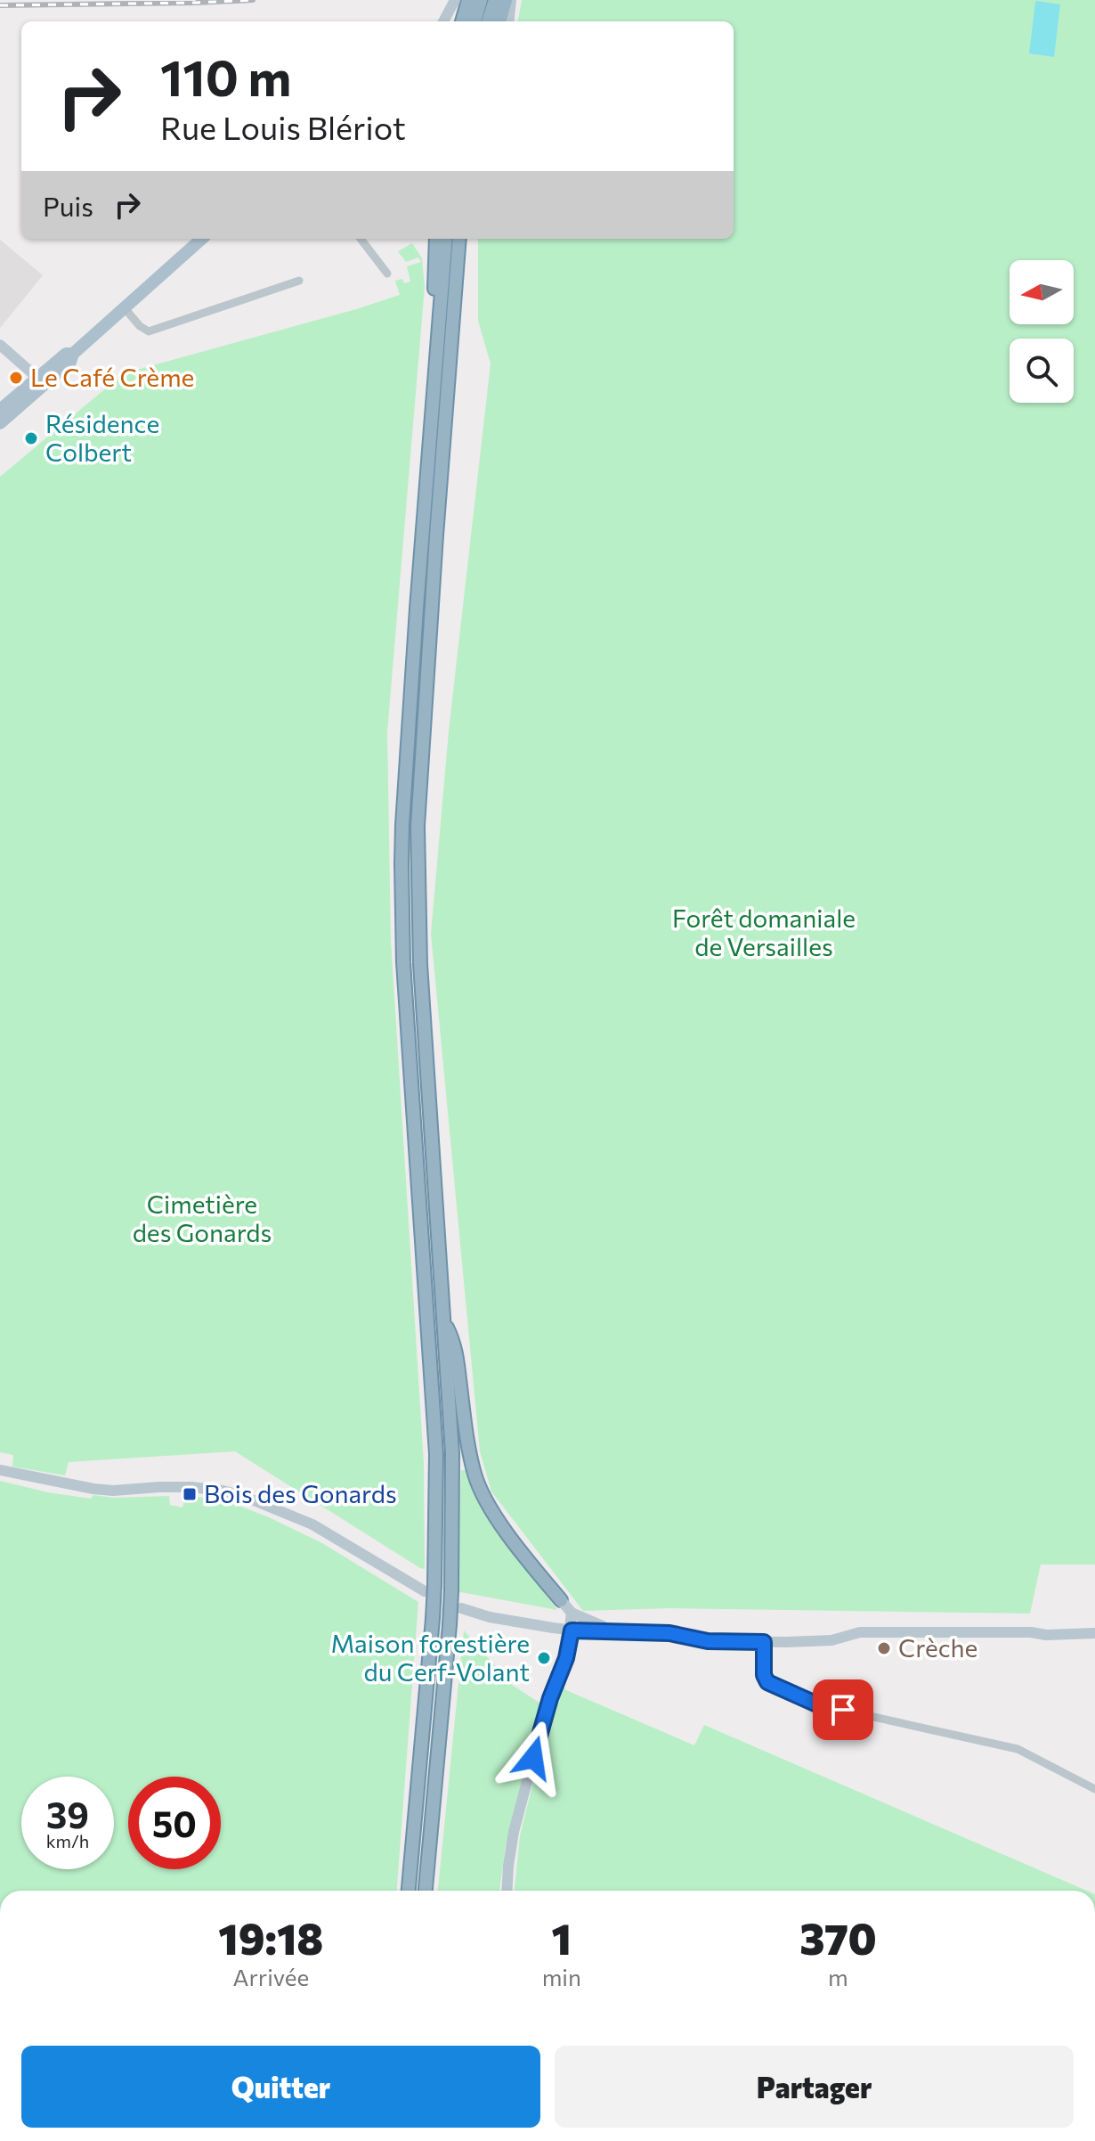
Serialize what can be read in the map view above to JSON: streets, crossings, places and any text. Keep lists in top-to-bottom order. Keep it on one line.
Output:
{"parks":["Forêt domaniale de Versailles","Cimetière des Gonards"],"places":{"other":["Le Café Crème","Résidence Colbert","Crèche","Maison forestière du Cerf-Volant"],"transit":["Bois des Gonards"]},"north":"left","page":{"turn":["110 m","Rue Louis Blériot"],"then":"Puis","speed":"39 km/h","limit":"50","eta":["19:18","Arrivée","1","min","370","m"],"buttons":["Quitter","Partager"]}}
